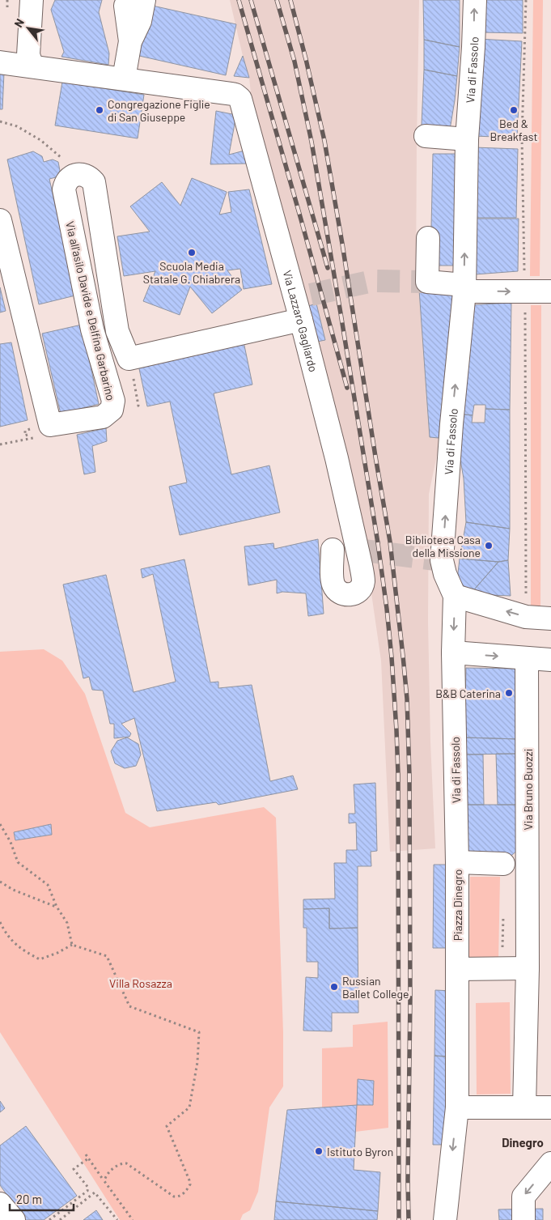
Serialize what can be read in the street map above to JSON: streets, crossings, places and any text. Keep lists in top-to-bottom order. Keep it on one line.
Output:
{"streets":{"street":["Via di Fassolo","Via all'asilo Davide e Delfina Garbarino","Via Lazzaro Gagliardo","Via Bruno Buozzi","Piazza Dinegro"]},"crossings":[["Via di Fassolo","Piazza Dinegro"],["Via all'asilo Davide e Delfina Garbarino","Via Lazzaro Gagliardo"],["Via Bruno Buozzi","Piazza Dinegro"]],"one_way":["Via di Fassolo"],"districts":["Dinegro"],"parks":["Villa Rosazza"],"places":["Congregazione Figlie di San Giuseppe","Bed & Breakfast","Scuola Media Statale G. Chiabrera","Biblioteca Casa della Missione","B&B Caterina","Russian Ballet College","Istituto Byron"],"scale_bar":"20 m","north":"top left"}
